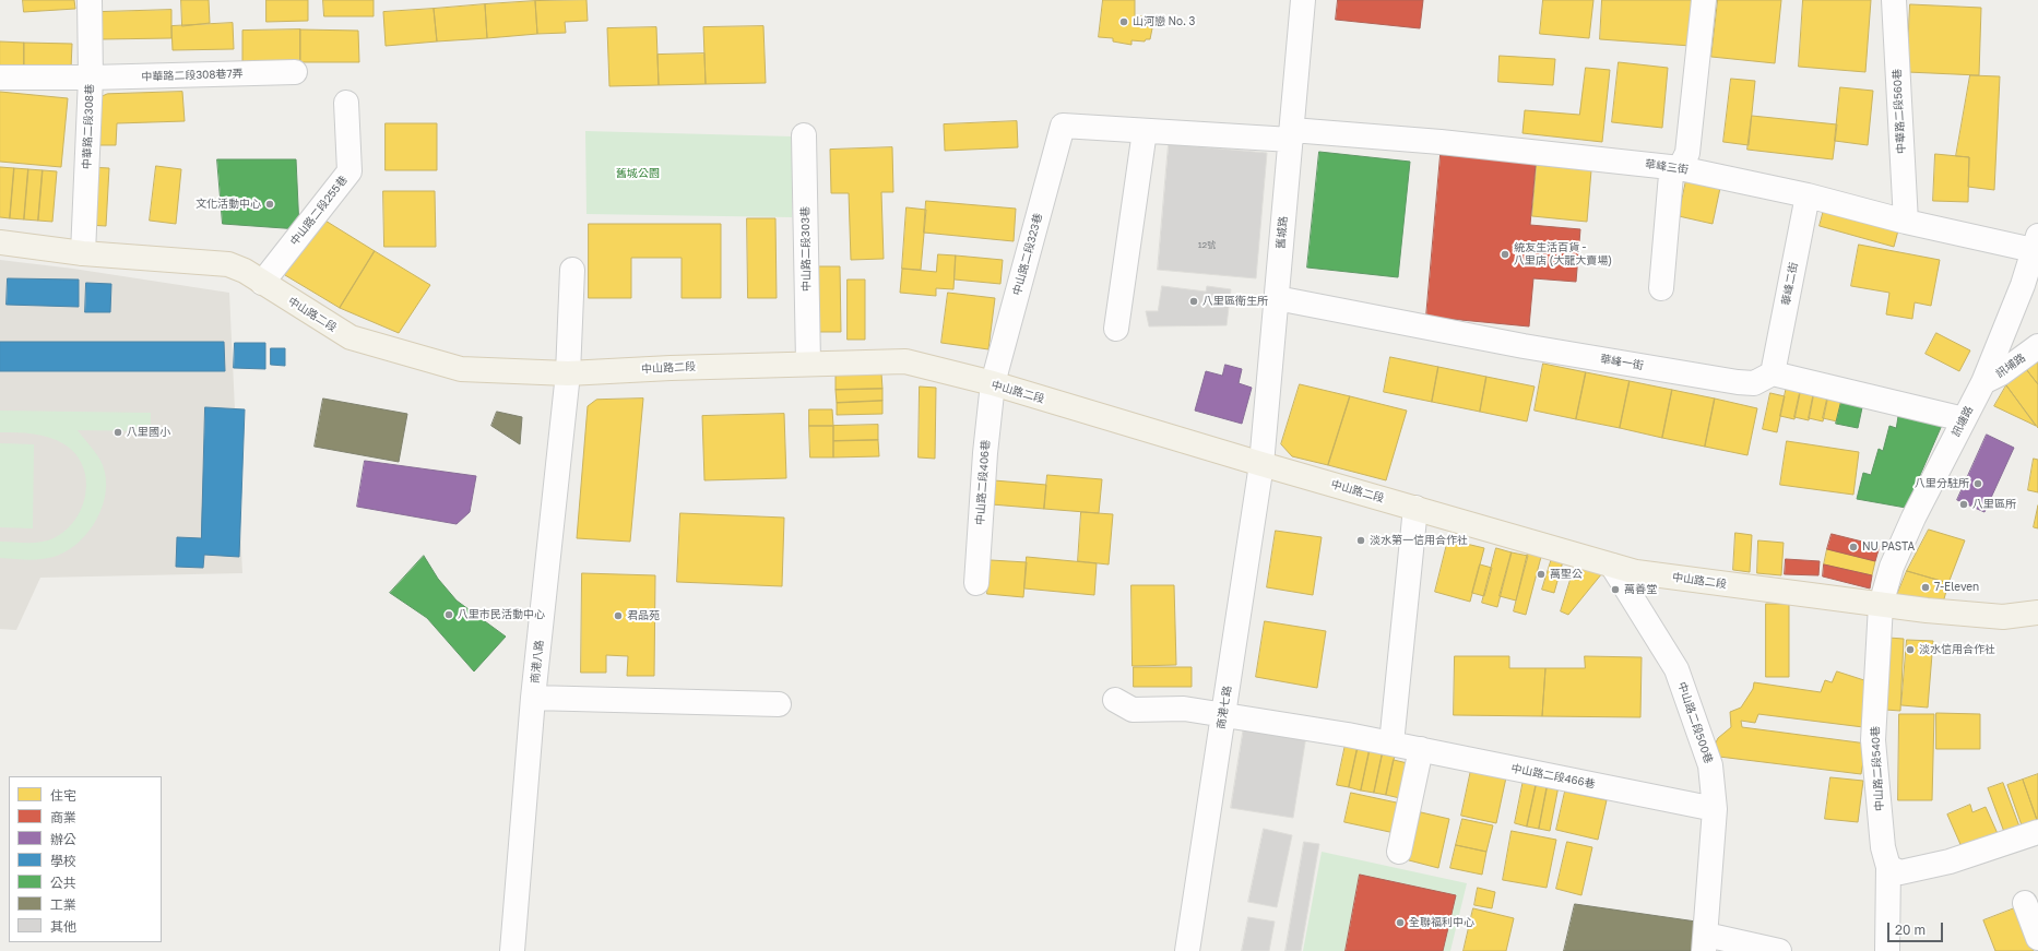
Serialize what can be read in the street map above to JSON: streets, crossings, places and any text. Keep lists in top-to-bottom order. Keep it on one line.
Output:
{"streets":{"main road":["中山路二段"],"street":["中華路二段308巷7弄","中華路二段560巷","中華路二段308巷","華峰三街","中山路二段255巷","舊城路","中山路二段303巷","中山路二段323巷","華峰二街","華峰一街","訊埔路","訊塘路","中山路二段406巷","商港八路","商港七路","中山路二段500巷","中山路二段540巷","中山路二段466巷"]},"crossings":[["中華路二段308巷7弄","中華路二段308巷"],["中華路二段560巷","華峰三街"],["中華路二段308巷","中山路二段"],["華峰三街","舊城路"],["華峰三街","中山路二段323巷"],["華峰三街","華峰二街"],["華峰三街","訊塘路"],["中山路二段255巷","中山路二段"],["舊城路","中山路二段"],["舊城路","華峰一街"],["舊城路","商港七路"],["中山路二段303巷","中山路二段"],["中山路二段323巷","中山路二段"],["中山路二段323巷","中山路二段406巷"],["華峰二街","華峰一街"],["中山路二段","訊塘路"],["中山路二段","中山路二段406巷"],["中山路二段","商港八路"],["中山路二段","商港七路"],["中山路二段","中山路二段500巷"],["中山路二段","中山路二段540巷"],["訊埔路","訊塘路"],["訊塘路","中山路二段540巷"],["商港七路","中山路二段466巷"],["中山路二段500巷","中山路二段466巷"]],"parks":["舊城公園"],"places":["山河戀 No. 3","文化活動中心","統友生活百貨 - 八里店 (大龍大賣場)","八里區衛生所","八里國小","八里分駐所","八里區所","淡水第一信用合作社","NU PASTA","萬聖公","7-Eleven","萬善堂","八里市民活動中心","君品苑","淡水信用合作社","全聯福利中心"],"house_numbers":["12號"],"legend":["住宅","商業","辦公","學校","公共","工業","其他"],"scale_bar":"20 m"}
